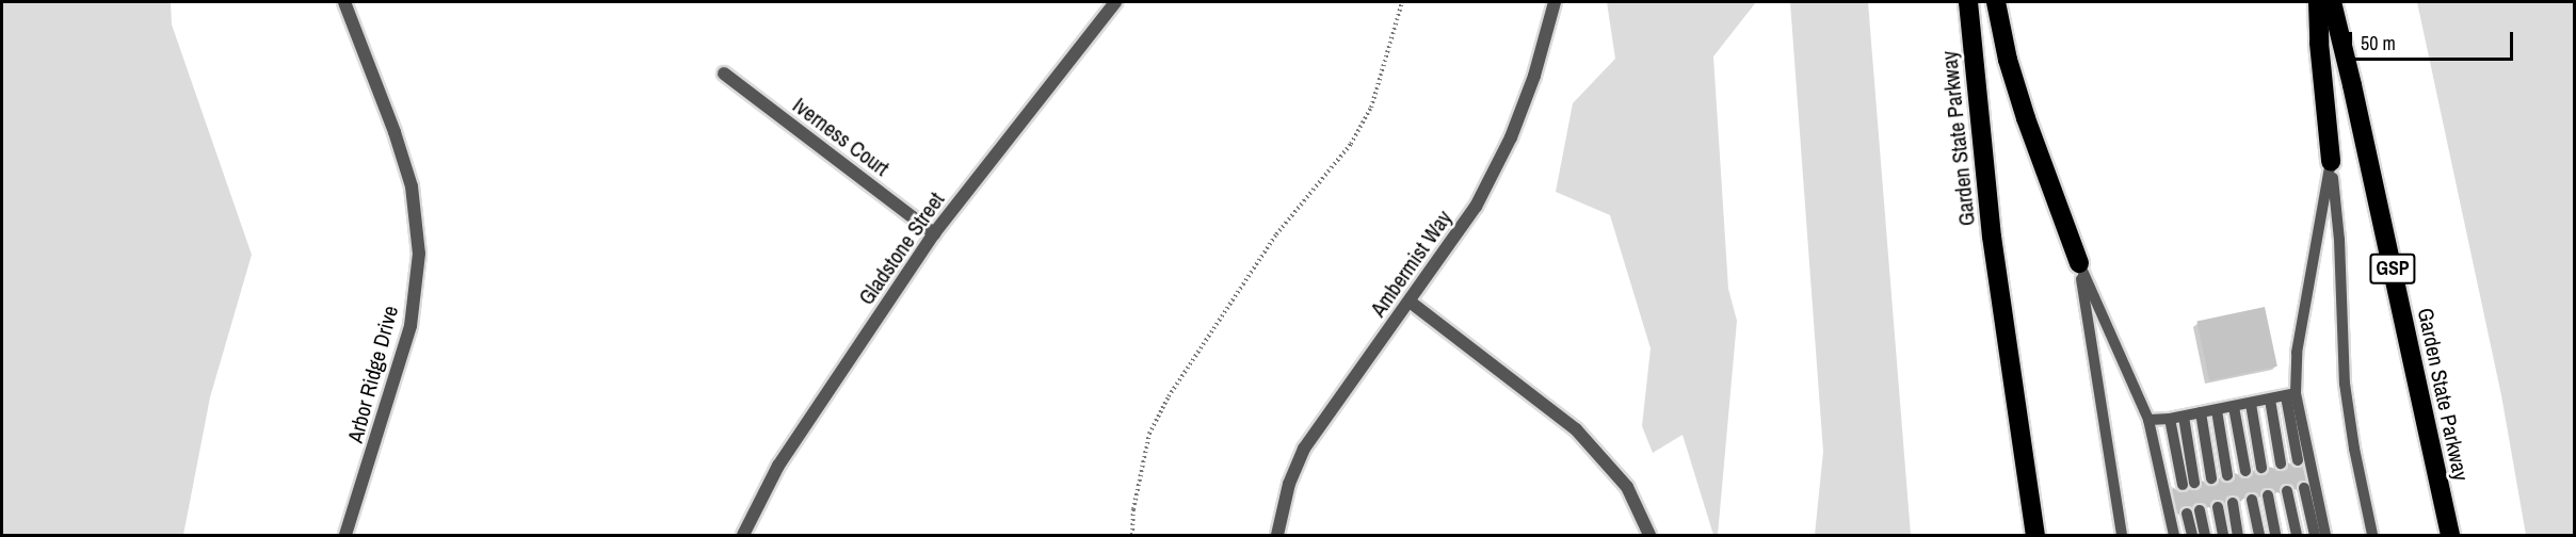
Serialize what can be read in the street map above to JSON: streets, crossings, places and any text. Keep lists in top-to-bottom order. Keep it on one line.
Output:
{"streets":{"highway":["Garden State Parkway","GSP"],"street":["Iverness Court","Gladstone Street","Ambermist Way","Arbor Ridge Drive"]},"crossings":[["Iverness Court","Gladstone Street"]],"scale_bar":"50 m"}
